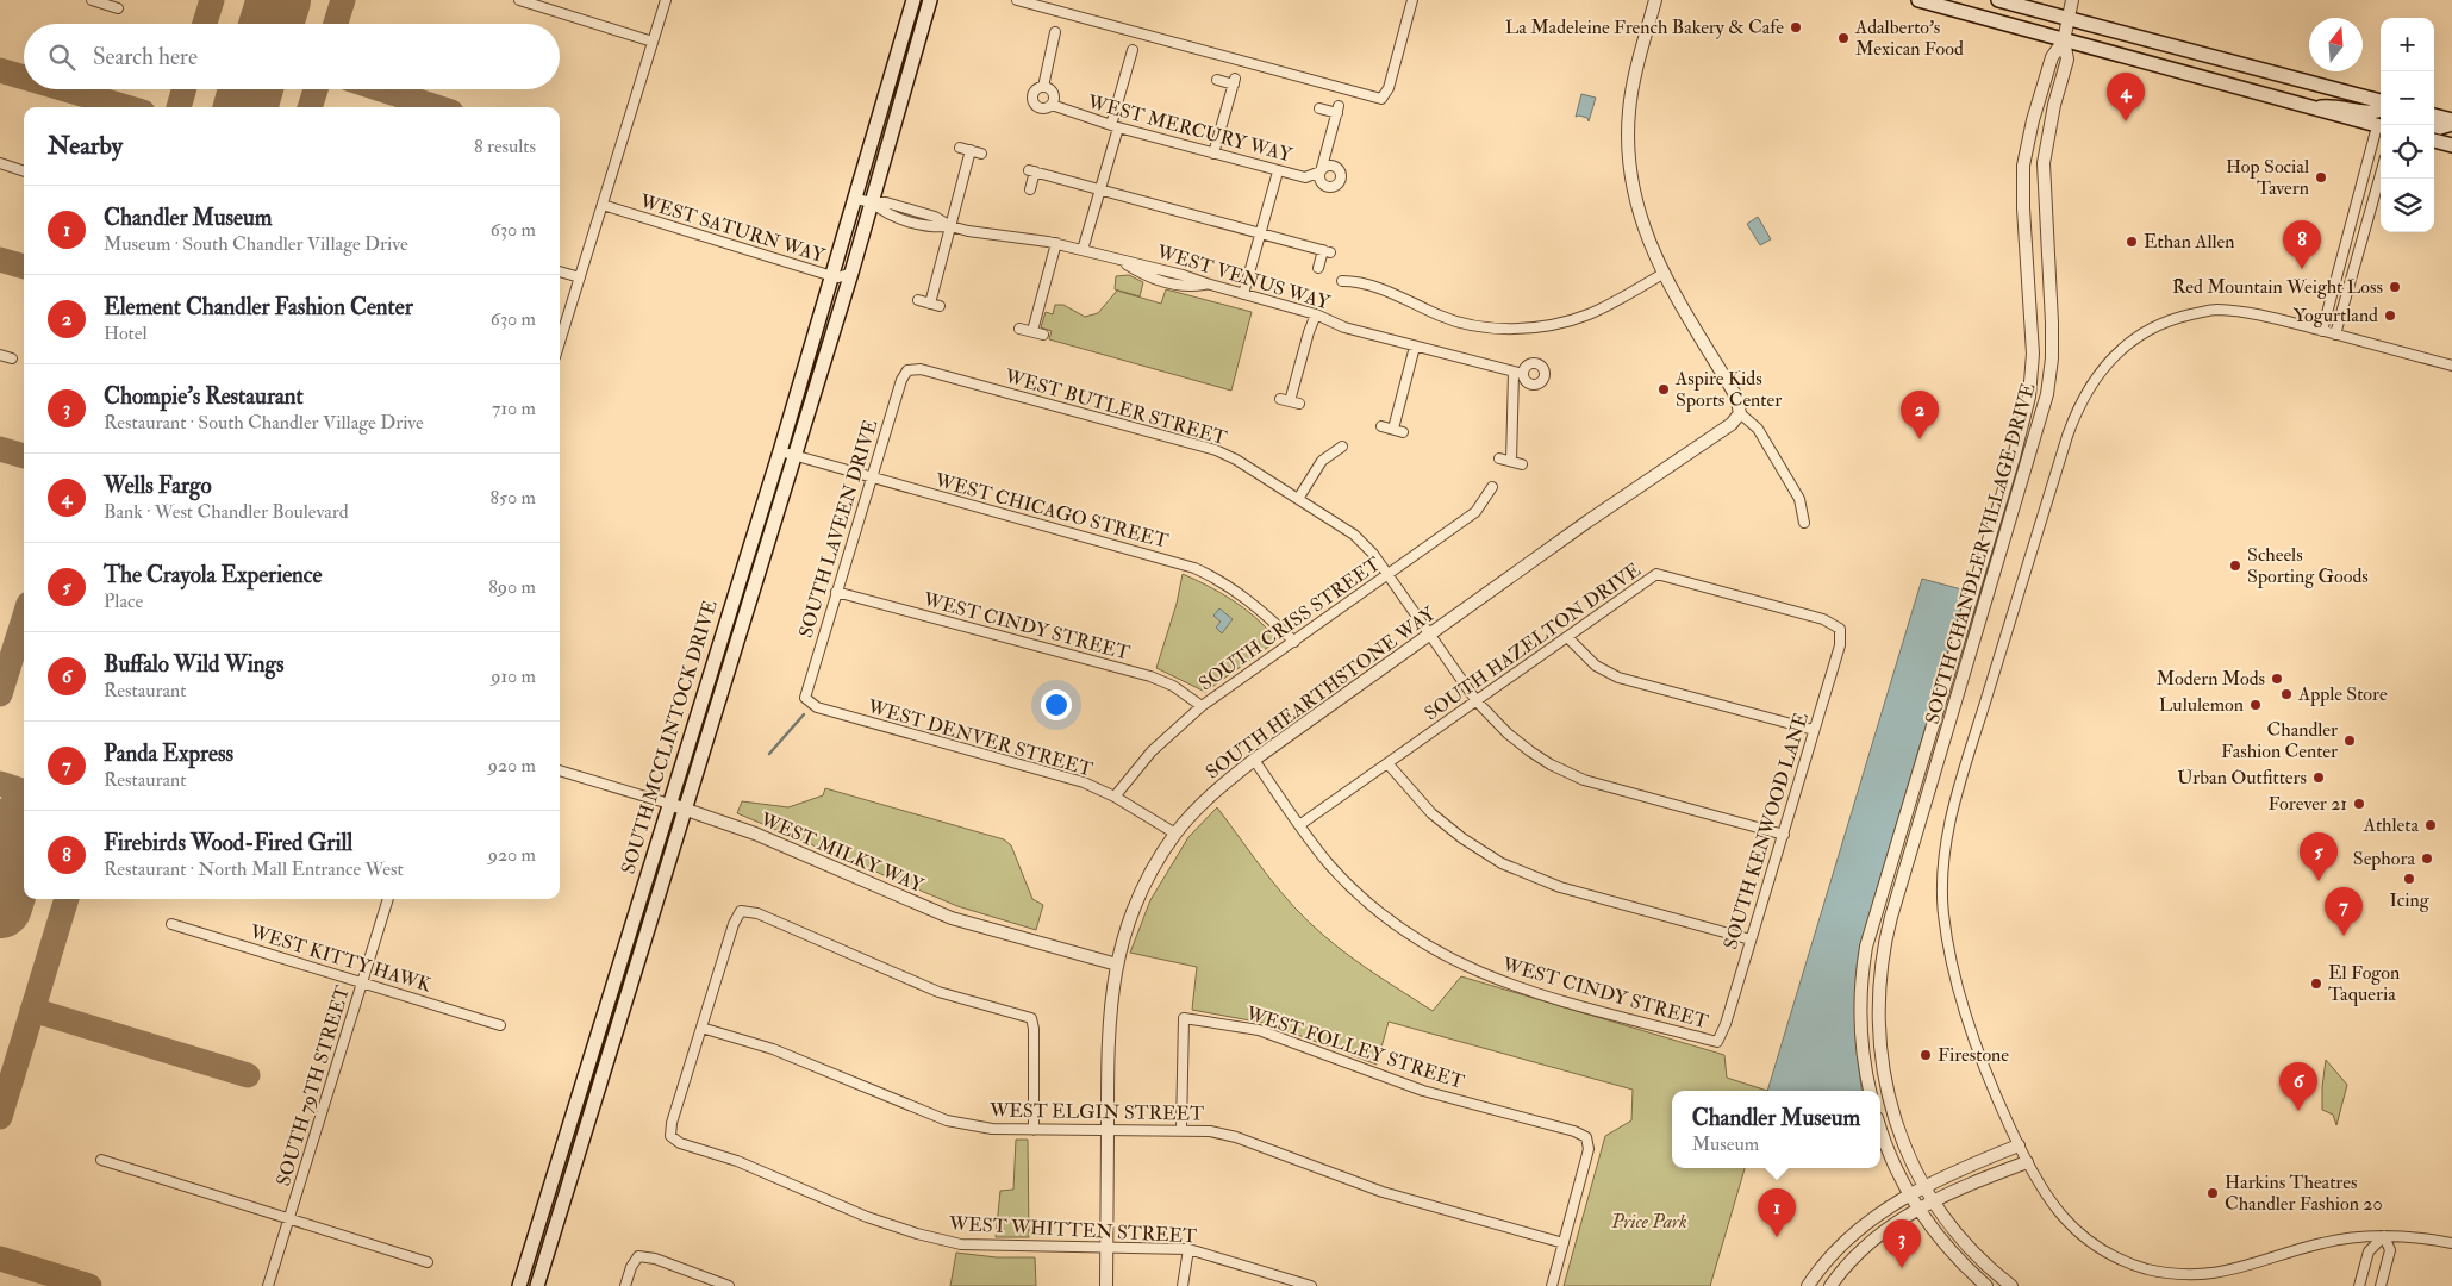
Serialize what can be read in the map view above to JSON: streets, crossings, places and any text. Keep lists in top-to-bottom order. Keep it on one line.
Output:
{"streets":{"main road":["SOUTH MCCLINTOCK DRIVE"],"street":["WEST MERCURY WAY","WEST SATURN WAY","WEST VENUS WAY","WEST BUTLER STREET","WEST CHICAGO STREET","SOUTH LAVEEN DRIVE","SOUTH CHANDLER VILLAGE DRIVE","SOUTH CRISS STREET","WEST CINDY STREET","SOUTH HAZELTON DRIVE","SOUTH HEARTHSTONE WAY","WEST DENVER STREET","SOUTH KENWOOD LANE","WEST MILKY WAY","WEST KITTY HAWK","WEST FOLLEY STREET","SOUTH 79TH STREET","WEST ELGIN STREET","WEST WHITTEN STREET"]},"crossings":[["WEST SATURN WAY","SOUTH MCCLINTOCK DRIVE"],["WEST BUTLER STREET","SOUTH LAVEEN DRIVE"],["WEST BUTLER STREET","SOUTH CRISS STREET"],["WEST BUTLER STREET","SOUTH HAZELTON DRIVE"],["WEST BUTLER STREET","SOUTH HEARTHSTONE WAY"],["WEST BUTLER STREET","SOUTH KENWOOD LANE"],["WEST CHICAGO STREET","SOUTH LAVEEN DRIVE"],["WEST CHICAGO STREET","SOUTH CRISS STREET"],["WEST CHICAGO STREET","SOUTH MCCLINTOCK DRIVE"],["SOUTH LAVEEN DRIVE","WEST CINDY STREET"],["SOUTH LAVEEN DRIVE","WEST DENVER STREET"],["SOUTH CRISS STREET","WEST CINDY STREET"],["SOUTH CRISS STREET","WEST DENVER STREET"],["WEST CINDY STREET","SOUTH HAZELTON DRIVE"],["WEST CINDY STREET","SOUTH HEARTHSTONE WAY"],["WEST CINDY STREET","SOUTH KENWOOD LANE"],["SOUTH HAZELTON DRIVE","SOUTH KENWOOD LANE"],["SOUTH HEARTHSTONE WAY","WEST DENVER STREET"],["SOUTH HEARTHSTONE WAY","WEST MILKY WAY"],["SOUTH HEARTHSTONE WAY","WEST ELGIN STREET"],["SOUTH HEARTHSTONE WAY","WEST WHITTEN STREET"],["SOUTH MCCLINTOCK DRIVE","WEST MILKY WAY"],["WEST KITTY HAWK","SOUTH 79TH STREET"],["WEST FOLLEY STREET","WEST ELGIN STREET"],["WEST ELGIN STREET","WEST WHITTEN STREET"]],"parks":["Price Park"],"places":["La Madeleine French Bakery & Cafe","Adalberto’s Mexican Food","Hop Social Tavern","Ethan Allen","Red Mountain Weight Loss","Yogurtland","Aspire Kids Sports Center","Scheels Sporting Goods","Modern Mods","Apple Store","Lululemon","Chandler Fashion Center","Urban Outfitters","Forever 21","Athleta","Sephora","Icing","El Fogon Taqueria","Firestone","Harkins Theatres Chandler Fashion 20"],"north":"top","page":{"map_buttons":["+","−"],"search":"Search here","pins":["4","8","2","5","7","6","1","3"],"heading":["Nearby","8 results"],"list":[{"mark":"1","name":"Chandler Museum","note":"Museum · South Chandler Village Drive","value":"630 m"},{"mark":"2","name":"Element Chandler Fashion Center","note":"Hotel","value":"630 m"},{"mark":"3","name":"Chompie's Restaurant","note":"Restaurant · South Chandler Village Drive","value":"710 m"},{"mark":"4","name":"Wells Fargo","note":"Bank · West Chandler Boulevard","value":"850 m"},{"mark":"5","name":"The Crayola Experience","note":"Place","value":"890 m"},{"mark":"6","name":"Buffalo Wild Wings","note":"Restaurant","value":"910 m"},{"mark":"7","name":"Panda Express","note":"Restaurant","value":"920 m"},{"mark":"8","name":"Firebirds Wood-Fired Grill","note":"Restaurant · North Mall Entrance West","value":"920 m"}],"popup":["Chandler Museum","Museum"]}}
